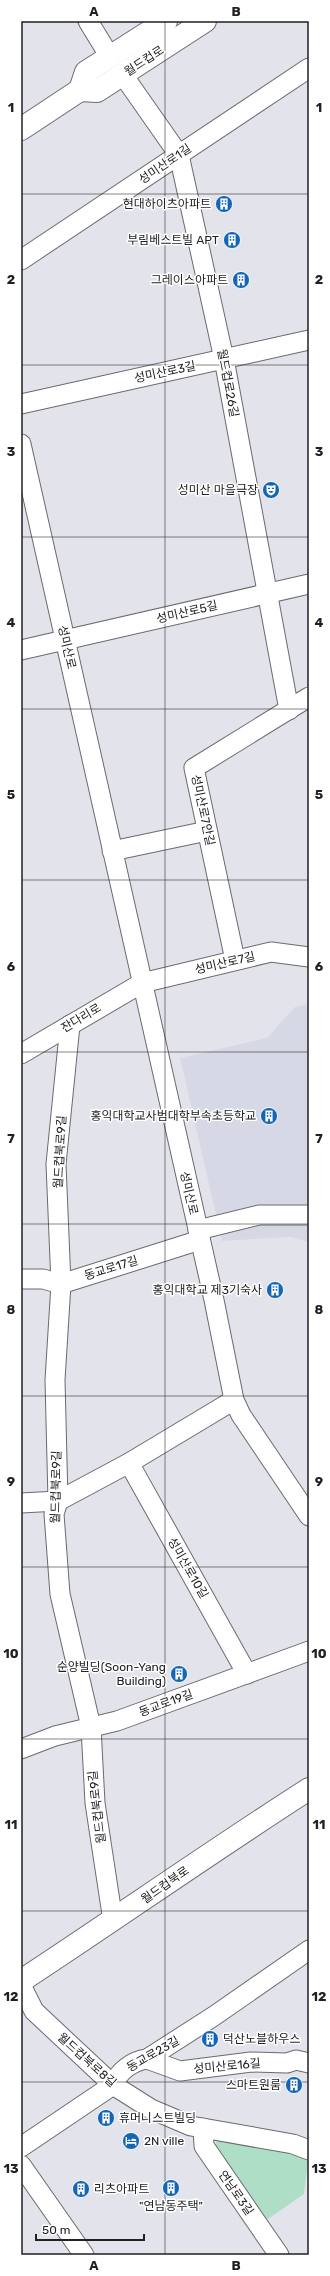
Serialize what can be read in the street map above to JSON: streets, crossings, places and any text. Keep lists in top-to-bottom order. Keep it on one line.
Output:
{"streets":{"main road":["월드컵로","월드컵북로"],"street":["성미산로1길","성미산로3길","월드컵로26길","성미산로5길","성미산로","성미산로7안길","성미산로7길","잔다리로","월드컵북로9길","동교로17길","성미산로10길","동교로19길","동교로23길","월드컵북로8길","성미산로16길","연남로3길"]},"crossings":[["월드컵로","월드컵로26길"],["성미산로1길","월드컵로26길"],["성미산로3길","월드컵로26길"],["월드컵로26길","성미산로5길"],["월드컵로26길","성미산로7안길"],["성미산로5길","성미산로"],["성미산로","성미산로7길"],["성미산로","잔다리로"],["성미산로","동교로17길"],["성미산로7안길","성미산로7길"],["성미산로7길","잔다리로"],["잔다리로","월드컵북로9길"],["월드컵북로9길","동교로17길"],["월드컵북로9길","동교로19길"],["월드컵북로9길","월드컵북로"],["성미산로10길","동교로19길"],["동교로23길","월드컵북로8길"],["동교로23길","성미산로16길"],["월드컵북로8길","연남로3길"]],"places":{"building":["현대하이츠아파트","부림베스트빌 APT","그레이스아파트","홍익대학교사범대학부속초등학교","홍익대학교 제3기숙사","순양빌딩(Soon-Yang Building)","덕산노블하우스","스마트원룸","휴머니스트빌딩","\"연남동주택\"","리츠아파트"],"theatre":["성미산 마을극장"],"hotel":["2N ville"]},"scale_bar":"50 m","grid":{"columns":["A","B"],"rows":["1","2","3","4","5","6","7","8","9","10","11","12","13"]}}
